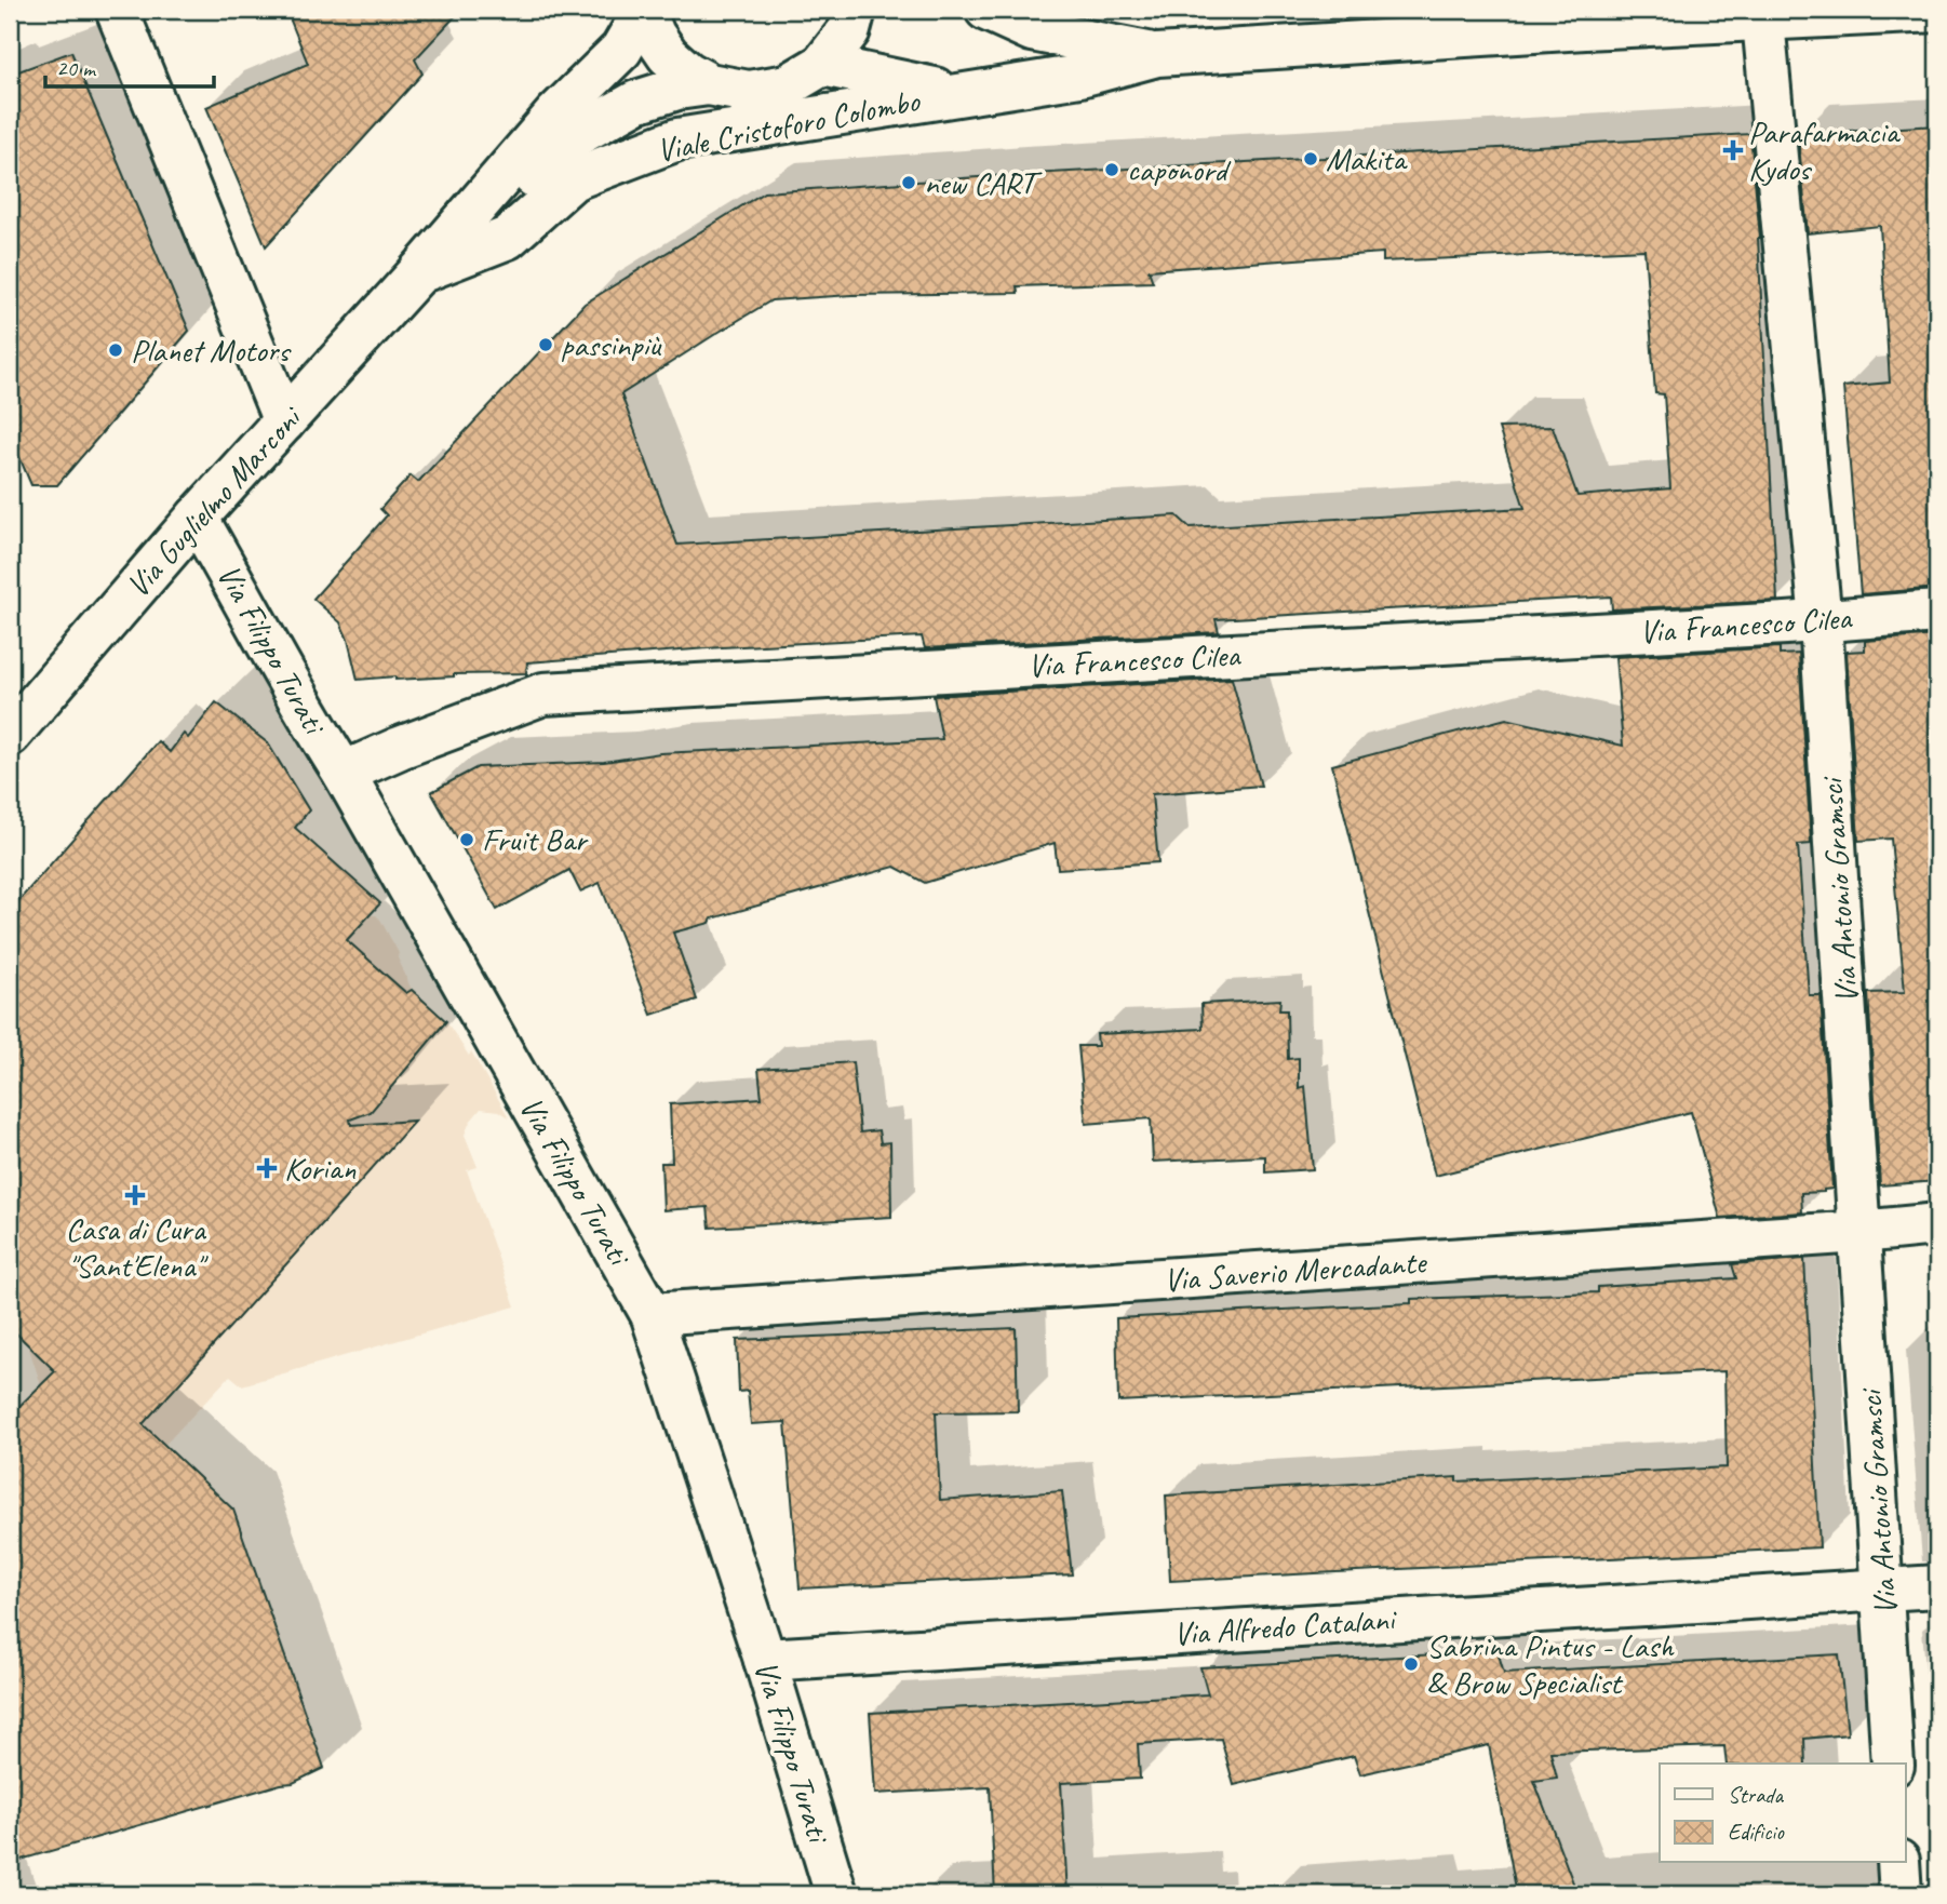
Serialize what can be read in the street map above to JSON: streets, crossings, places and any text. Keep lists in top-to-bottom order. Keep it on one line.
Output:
{"streets":{"street":["Viale Cristoforo Colombo","Via Guglielmo Marconi","Via Francesco Cilea","Via Filippo Turati","Via Antonio Gramsci","Via Saverio Mercadante","Via Alfredo Catalani"]},"crossings":[["Viale Cristoforo Colombo","Via Guglielmo Marconi"],["Viale Cristoforo Colombo","Via Antonio Gramsci"],["Via Guglielmo Marconi","Via Filippo Turati"],["Via Francesco Cilea","Via Filippo Turati"],["Via Francesco Cilea","Via Antonio Gramsci"],["Via Filippo Turati","Via Saverio Mercadante"],["Via Filippo Turati","Via Alfredo Catalani"],["Via Antonio Gramsci","Via Saverio Mercadante"],["Via Antonio Gramsci","Via Alfredo Catalani"]],"places":{"health":["Parafarmacia Kydos","Korian","Casa di Cura \"Sant'Elena\""],"other":["Makita","caponord","new CART","passinpiù","Planet Motors","Fruit Bar","Sabrina Pintus - Lash & Brow Specialist"]},"legend":["Strada","Edificio"],"scale_bar":"20 m"}
